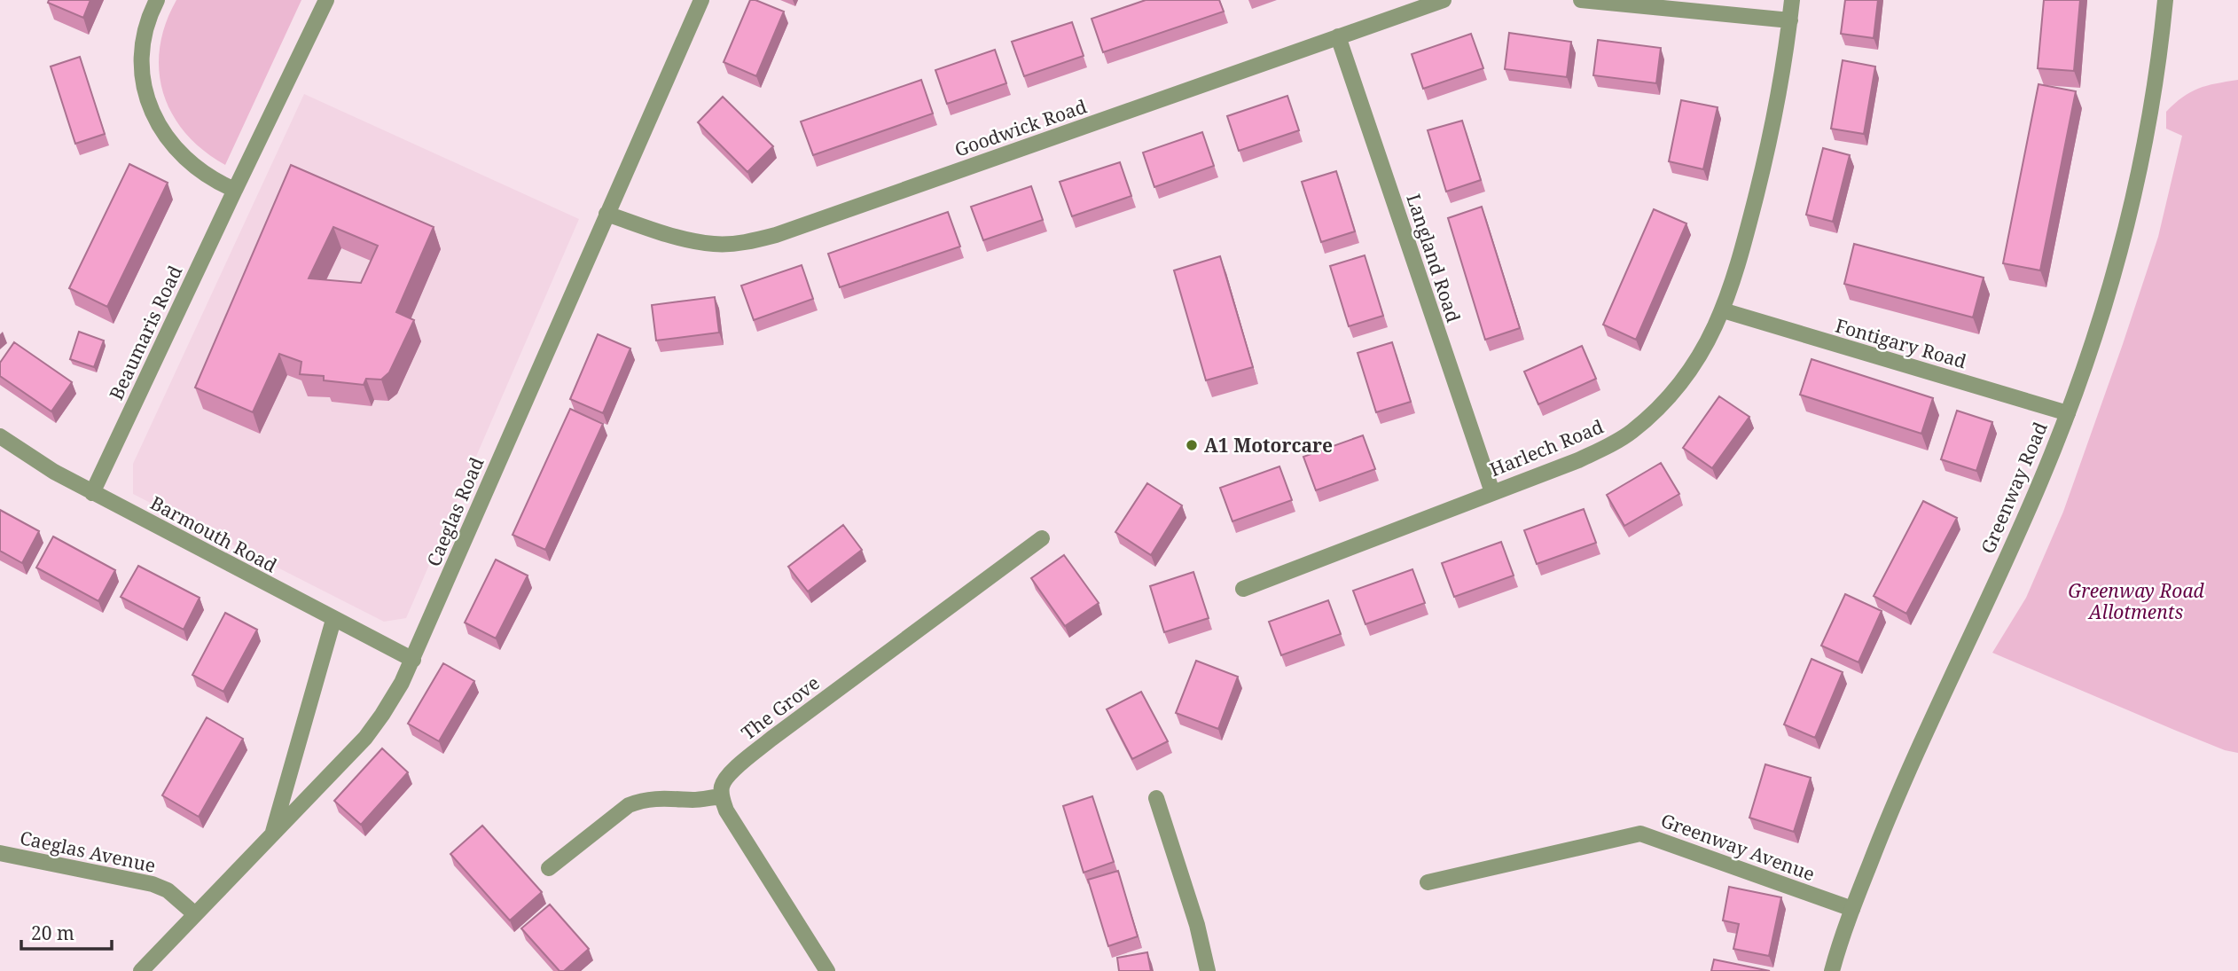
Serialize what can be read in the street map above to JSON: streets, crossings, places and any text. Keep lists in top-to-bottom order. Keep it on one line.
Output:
{"streets":{"street":["Goodwick Road","Langland Road","Beaumaris Road","Fontigary Road","Harlech Road","Greenway Road","Caeglas Road","Barmouth Road","The Grove","Greenway Avenue","Caeglas Avenue"]},"crossings":[["Goodwick Road","Langland Road"],["Goodwick Road","Caeglas Road"],["Langland Road","Harlech Road"],["Beaumaris Road","Barmouth Road"],["Fontigary Road","Harlech Road"],["Fontigary Road","Greenway Road"],["Greenway Road","Greenway Avenue"],["Caeglas Road","Barmouth Road"],["Caeglas Road","Caeglas Avenue"]],"parks":["Greenway Road Allotments"],"places":["A1 Motorcare"],"scale_bar":"20 m"}
